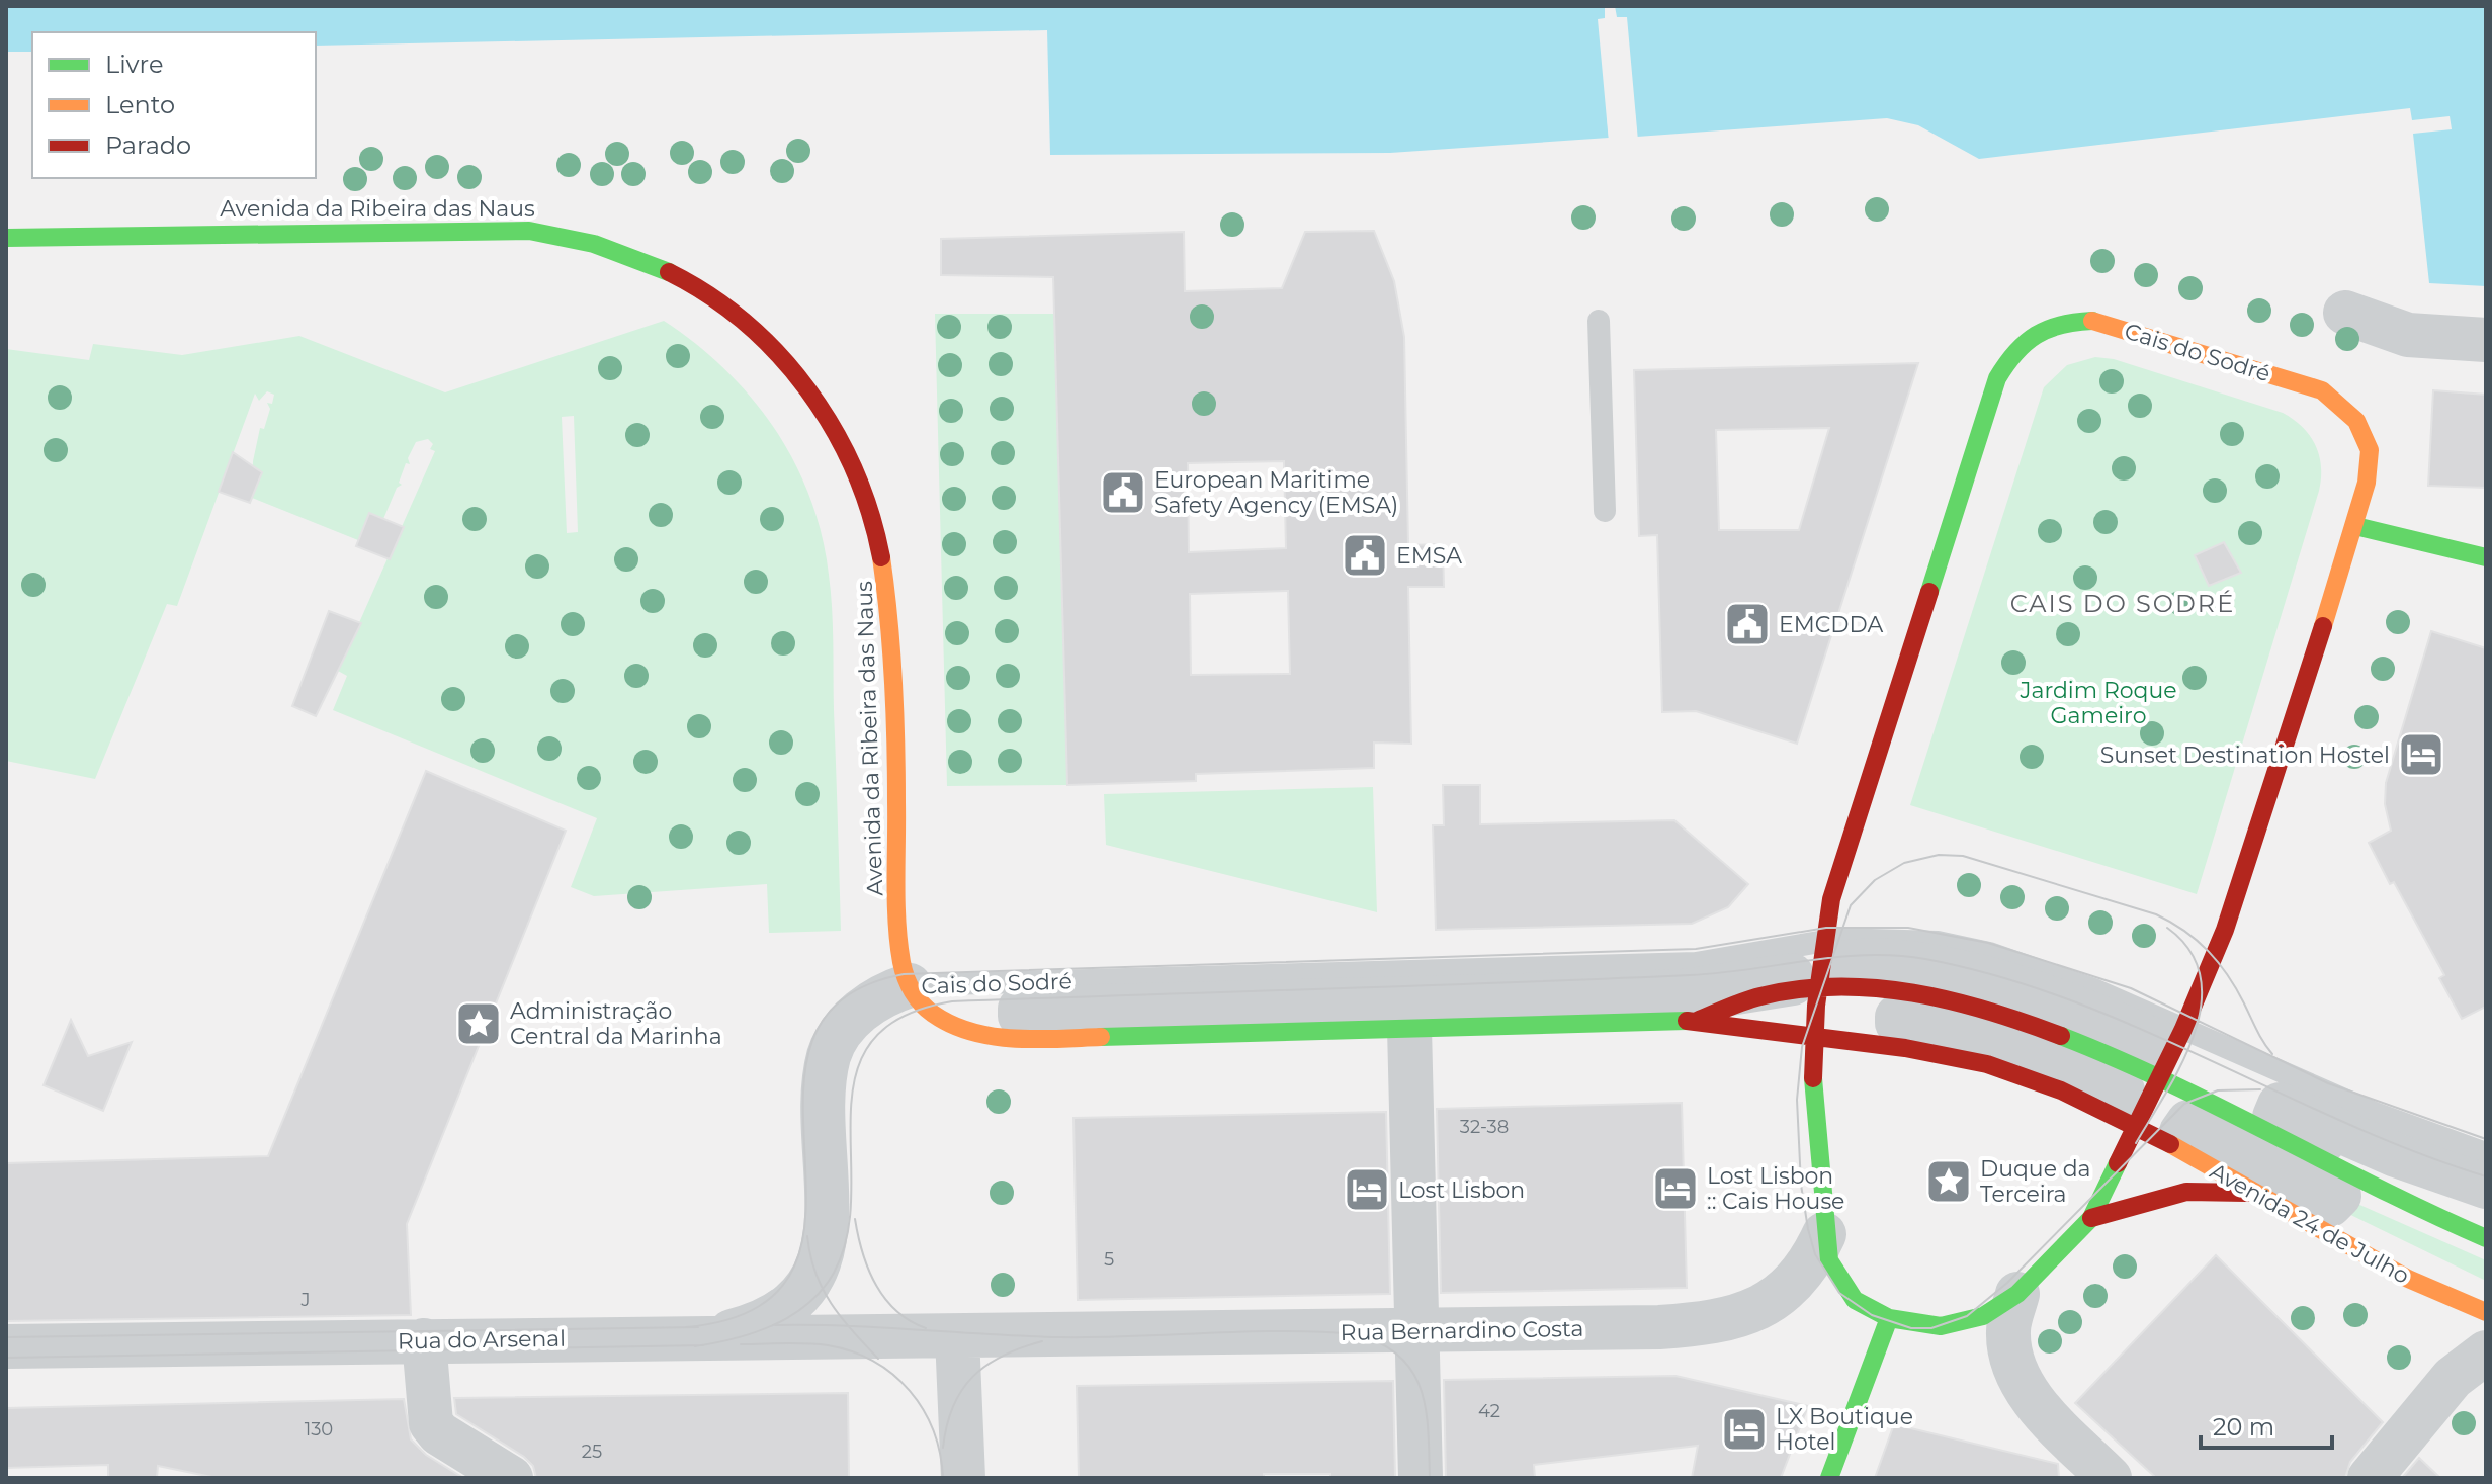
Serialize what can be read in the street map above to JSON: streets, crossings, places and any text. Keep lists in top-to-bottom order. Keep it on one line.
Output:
{"streets":{"main road":["Avenida da Ribeira das Naus","Cais do Sodré","Avenida 24 de Julho"],"street":["Rua Bernardino Costa","Rua do Arsenal"]},"crossings":[["Avenida da Ribeira das Naus","Cais do Sodré"],["Cais do Sodré","Avenida 24 de Julho"],["Cais do Sodré","Rua Bernardino Costa"],["Rua Bernardino Costa","Rua do Arsenal"]],"districts":["CAIS DO SODRÉ"],"parks":["Jardim Roque Gameiro"],"places":{"public building":["European Maritime Safety Agency (EMSA)","EMSA","EMCDDA"],"hotel":["Sunset Destination Hostel","Lost Lisbon :: Cais House","Lost Lisbon","LX Boutique Hotel"],"place":["Administração Central da Marinha","Duque da Terceira"]},"house_numbers":["32-38","5","J","42","130","25"],"legend":["Livre","Lento","Parado"],"scale_bar":"20 m"}
